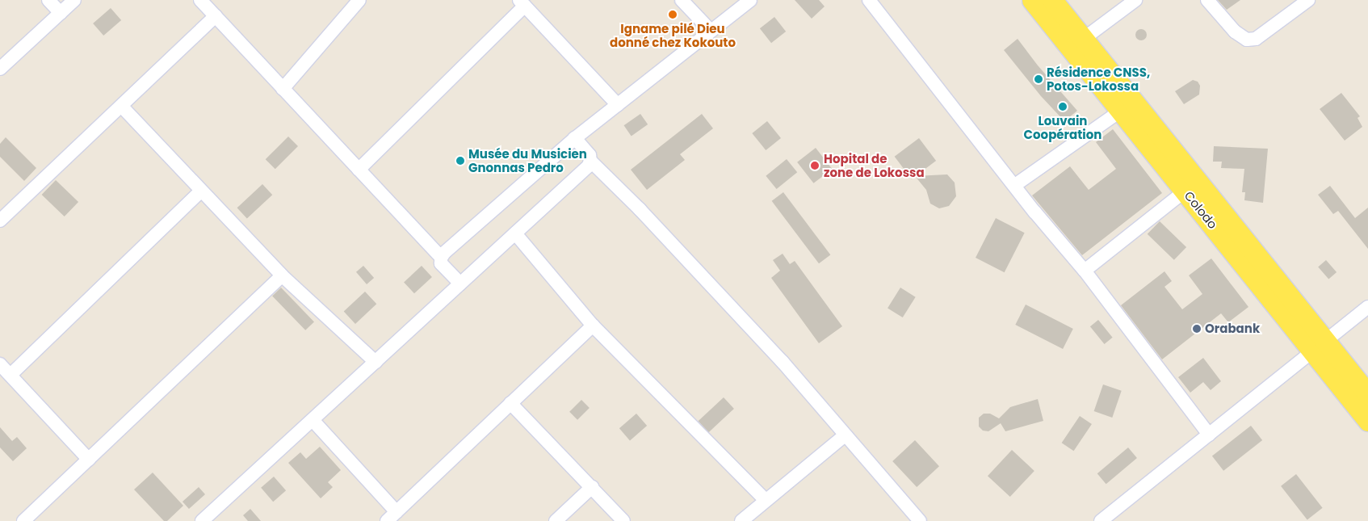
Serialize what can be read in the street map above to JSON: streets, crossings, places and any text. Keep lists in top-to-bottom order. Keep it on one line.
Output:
{"streets":{"main road":["Colodo"]},"places":["Igname pilé Dieu donné chez Kokouto","Résidence CNSS, Potos-Lokossa","Louvain Coopération","Musée du Musicien Gnonnas Pedro","Hopital de zone de Lokossa","Orabank"]}
